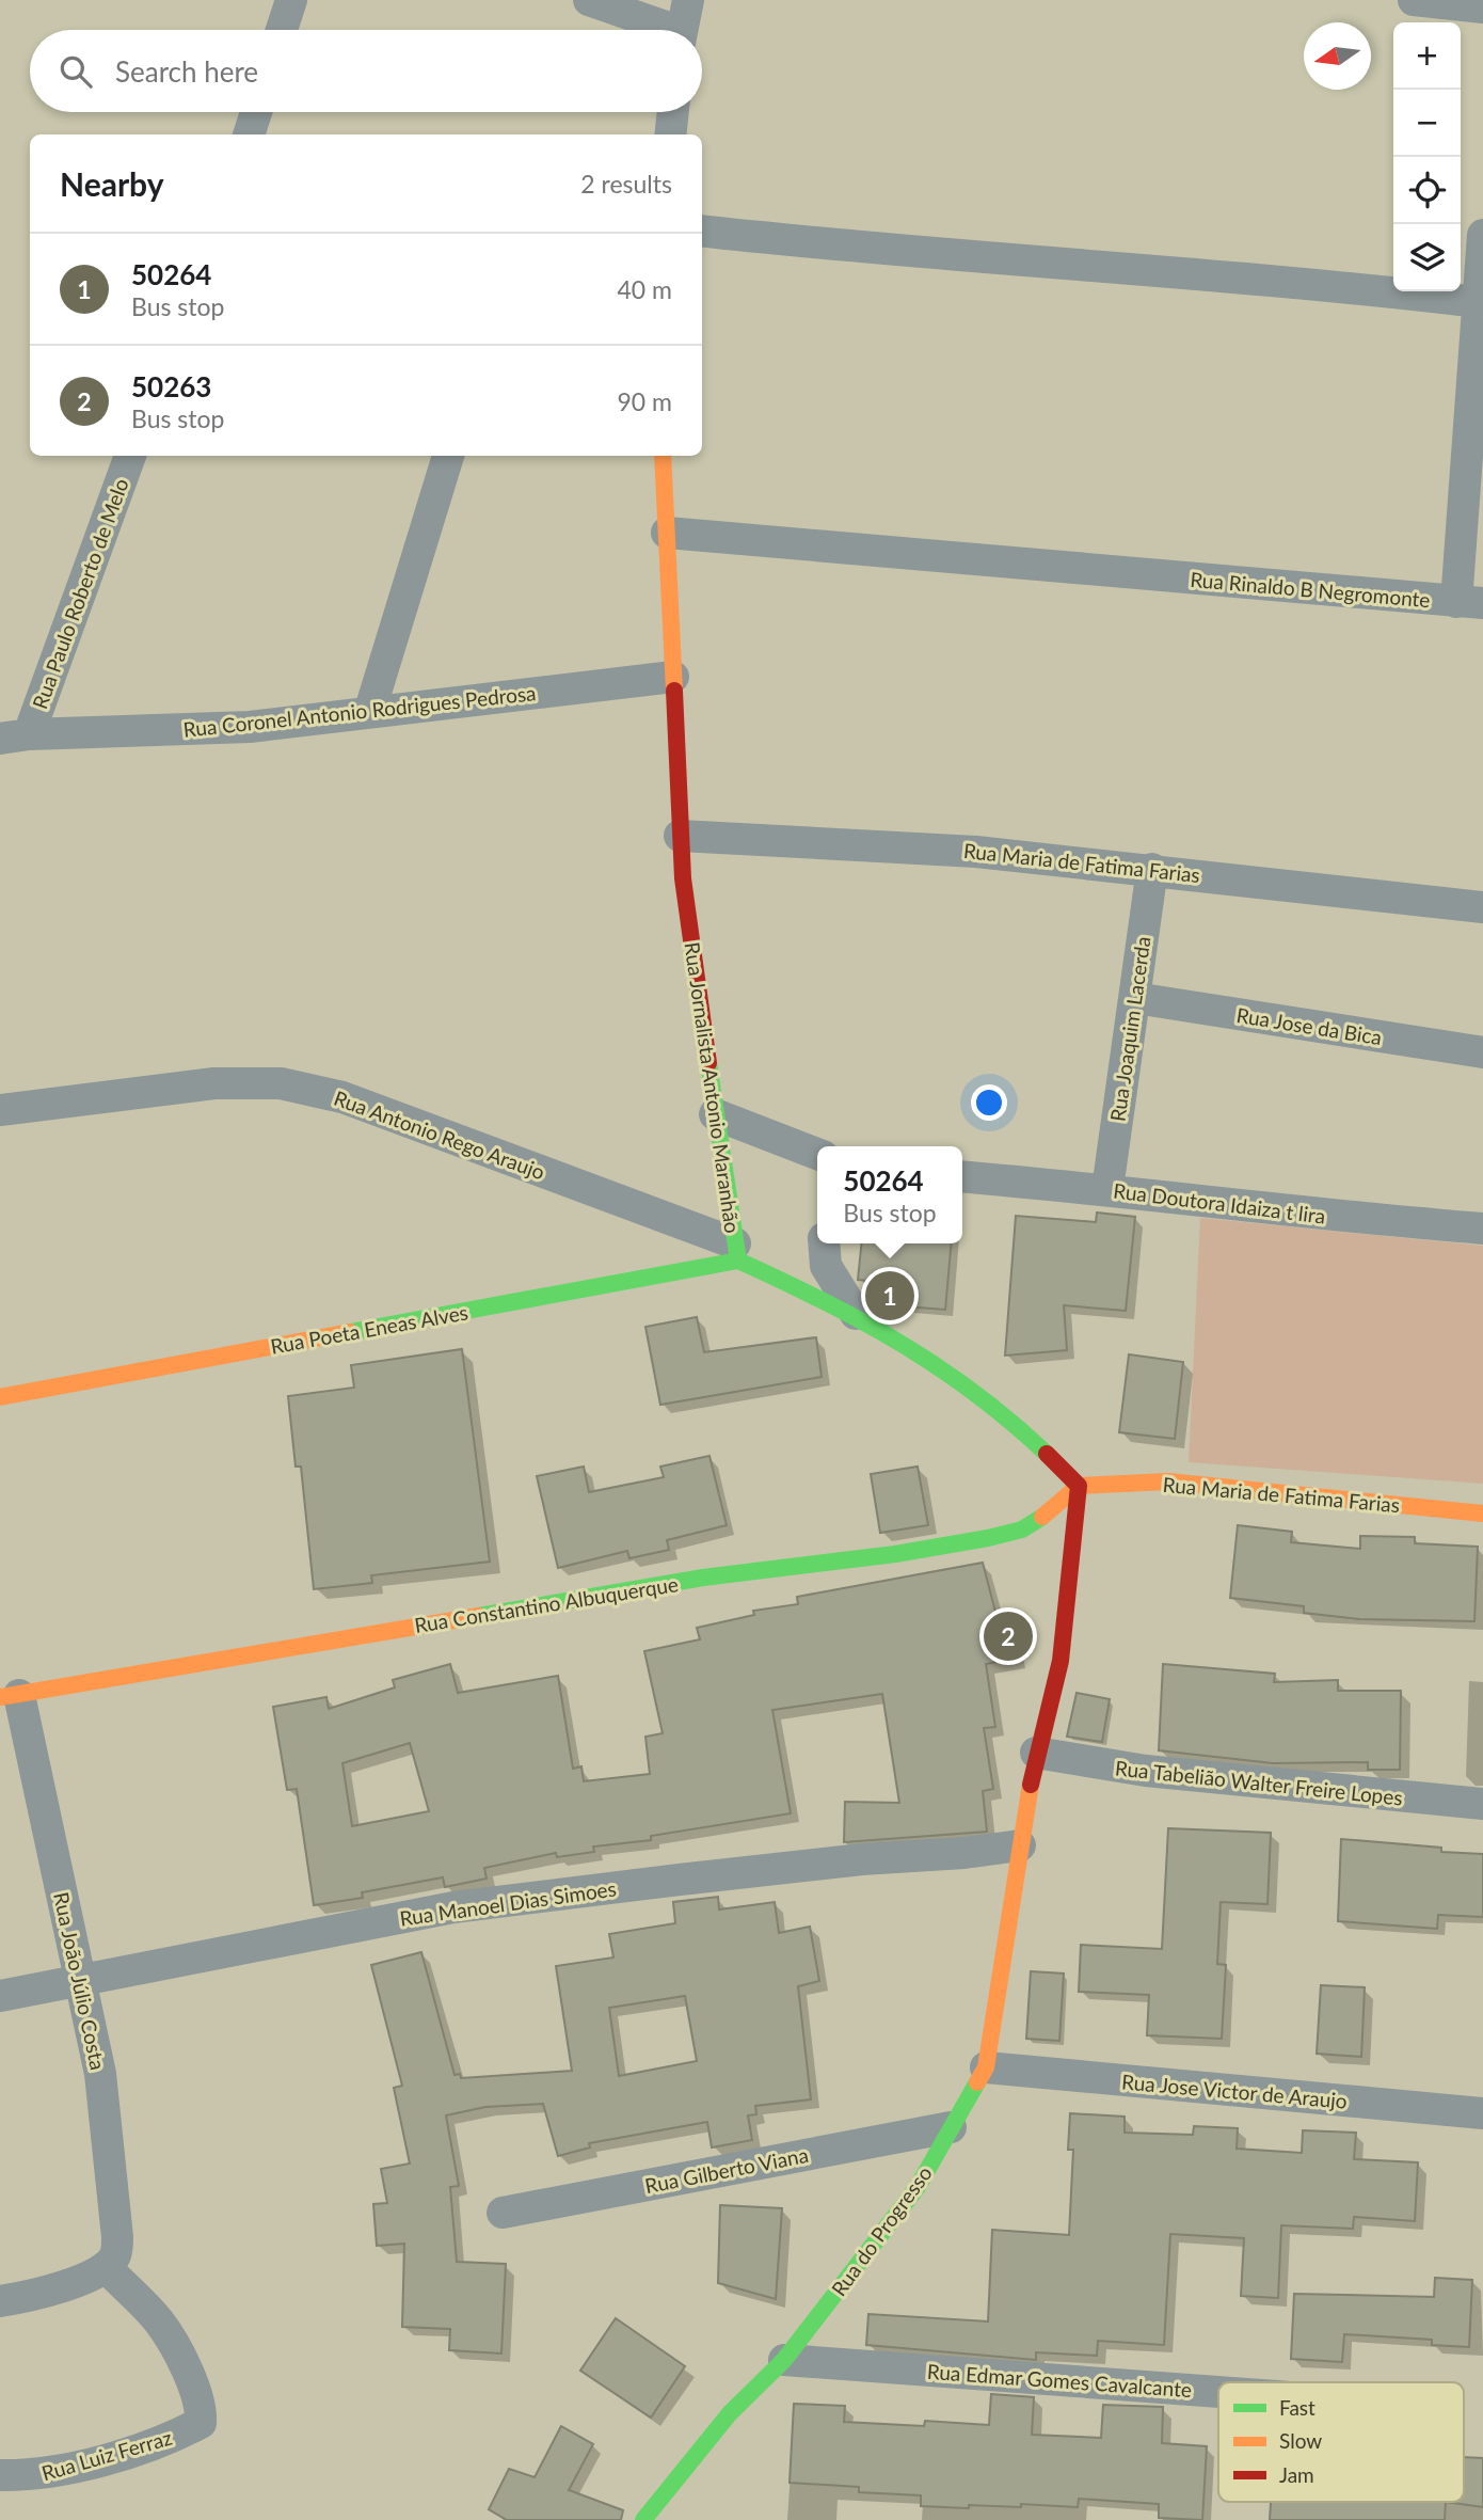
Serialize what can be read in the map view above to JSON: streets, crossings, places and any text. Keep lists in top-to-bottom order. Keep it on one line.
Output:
{"streets":{"street":["Rua Rinaldo B Negromonte","Rua Paulo Roberto de Melo","Rua Coronel Antonio Rodrigues Pedrosa","Rua Maria de Fatima Farias","Rua Jose da Bica","Rua Joaquim Lacerda","Rua Jornalista Antonio Maranhão","Rua Antonio Rego Araujo","Rua Doutora Idaiza t lira","Rua Poeta Eneas Alves","Rua Constantino Albuquerque","Rua Tabelião Walter Freire Lopes","Rua Manoel Dias Simoes","Rua João Júlio Costa","Rua Jose Victor de Araujo","Rua Gilberto Viana","Rua do Progresso","Rua Edmar Gomes Cavalcante","Rua Luiz Ferraz"]},"crossings":[["Rua Rinaldo B Negromonte","Rua Jornalista Antonio Maranhão"],["Rua Paulo Roberto de Melo","Rua Coronel Antonio Rodrigues Pedrosa"],["Rua Coronel Antonio Rodrigues Pedrosa","Rua Jornalista Antonio Maranhão"],["Rua Maria de Fatima Farias","Rua Joaquim Lacerda"],["Rua Maria de Fatima Farias","Rua Jornalista Antonio Maranhão"],["Rua Maria de Fatima Farias","Rua Constantino Albuquerque"],["Rua Jose da Bica","Rua Joaquim Lacerda"],["Rua Joaquim Lacerda","Rua Doutora Idaiza t lira"],["Rua Jornalista Antonio Maranhão","Rua Antonio Rego Araujo"],["Rua Jornalista Antonio Maranhão","Rua Poeta Eneas Alves"],["Rua Jornalista Antonio Maranhão","Rua Constantino Albuquerque"],["Rua Antonio Rego Araujo","Rua Poeta Eneas Alves"],["Rua Constantino Albuquerque","Rua João Júlio Costa"],["Rua Manoel Dias Simoes","Rua João Júlio Costa"],["Rua Manoel Dias Simoes","Rua do Progresso"],["Rua João Júlio Costa","Rua Luiz Ferraz"],["Rua Jose Victor de Araujo","Rua do Progresso"],["Rua Gilberto Viana","Rua do Progresso"],["Rua do Progresso","Rua Edmar Gomes Cavalcante"]],"legend":["Fast","Slow","Jam"],"north":"left","page":{"map_buttons":["+","−"],"search":"Search here","heading":["Nearby","2 results"],"list":[{"mark":"1","name":"50264","note":"Bus stop","value":"40 m"},{"mark":"2","name":"50263","note":"Bus stop","value":"90 m"}],"popup":["50264","Bus stop"],"pins":["1","2"]}}
